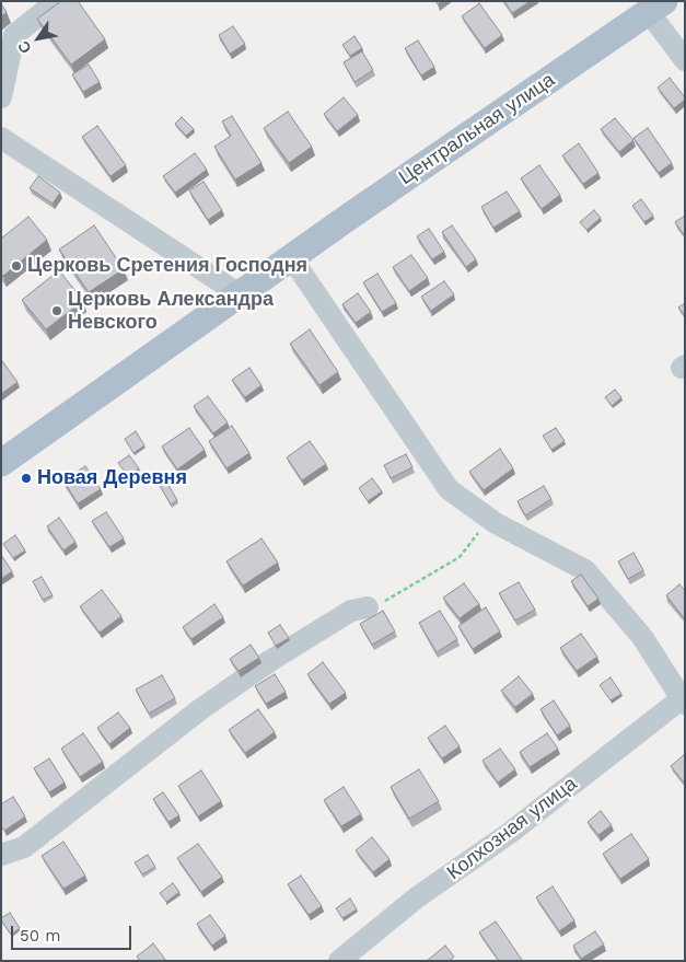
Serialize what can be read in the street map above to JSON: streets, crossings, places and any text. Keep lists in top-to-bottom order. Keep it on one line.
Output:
{"streets":{"main road":["Центральная улица"],"street":["Колхозная улица"]},"places":["Церковь Сретения Господня","Церковь Александра Невского","Новая Деревня"],"scale_bar":"50 m","north":"bottom left"}
